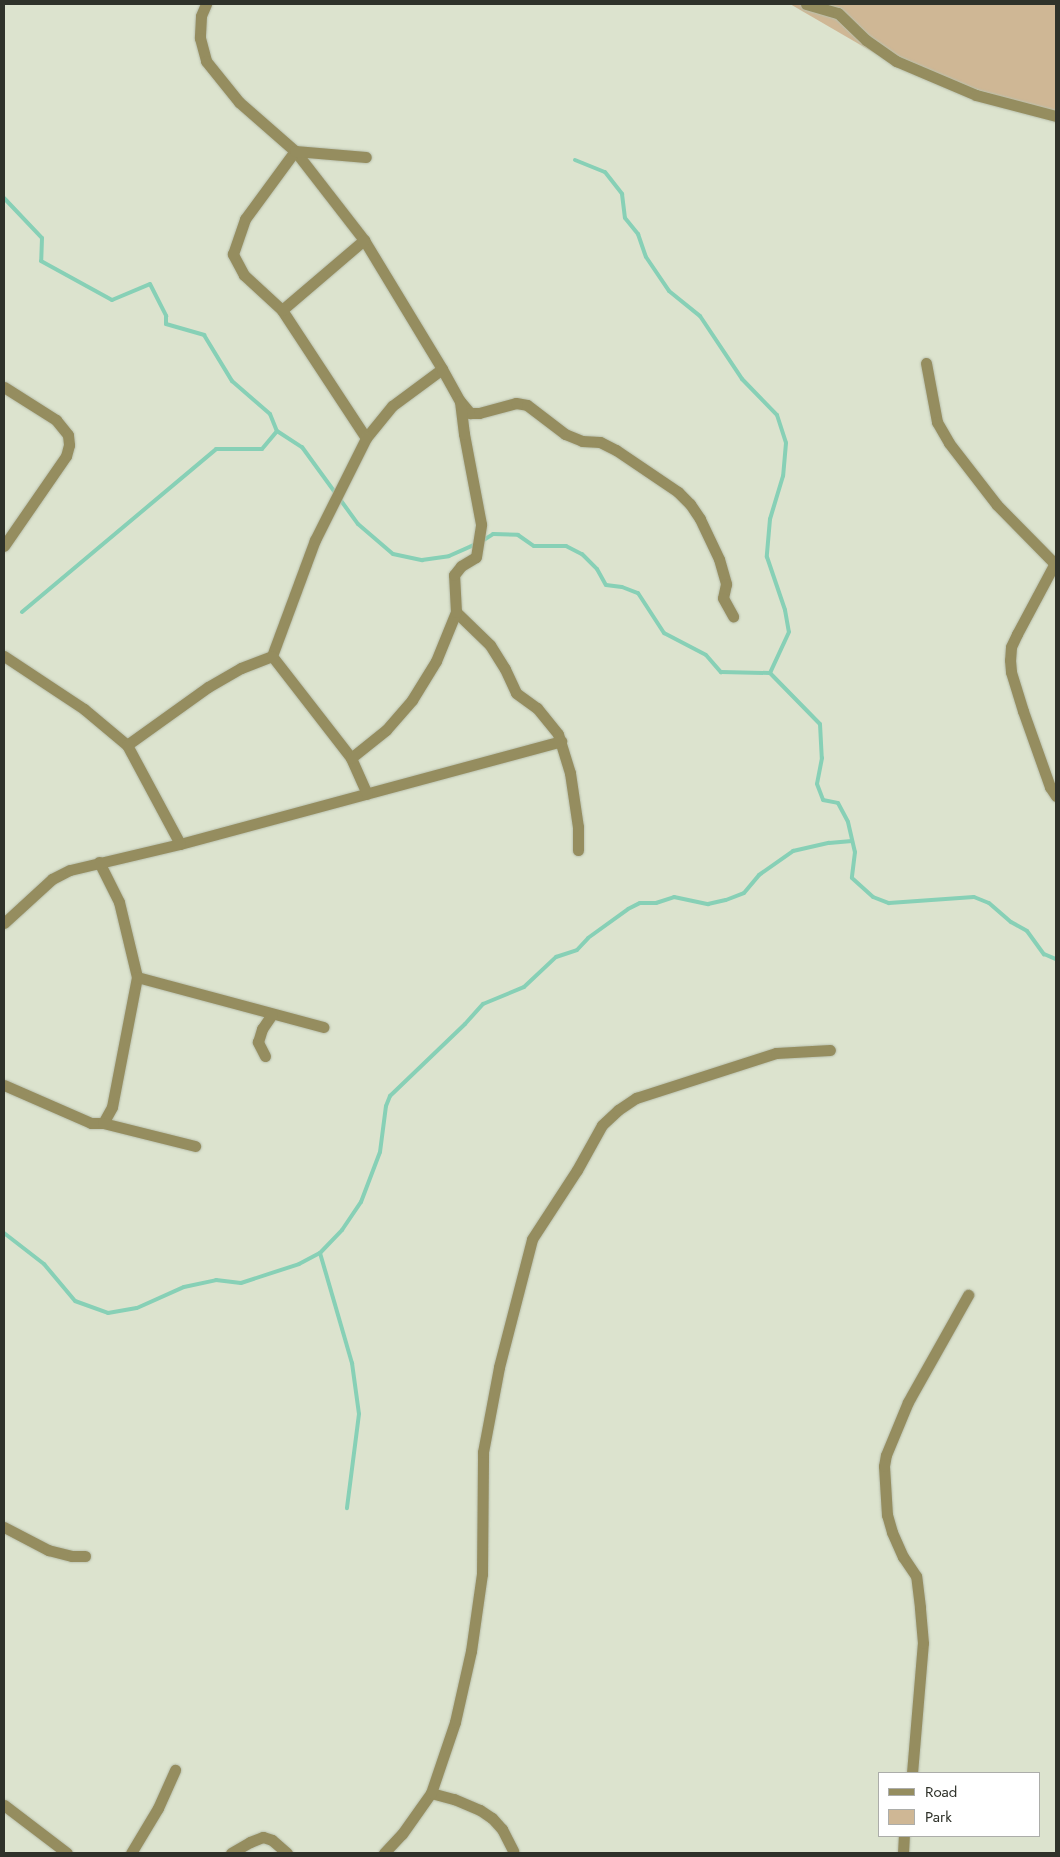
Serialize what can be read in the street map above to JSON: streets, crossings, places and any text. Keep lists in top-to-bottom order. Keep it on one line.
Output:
{"legend":["Road","Park"]}
